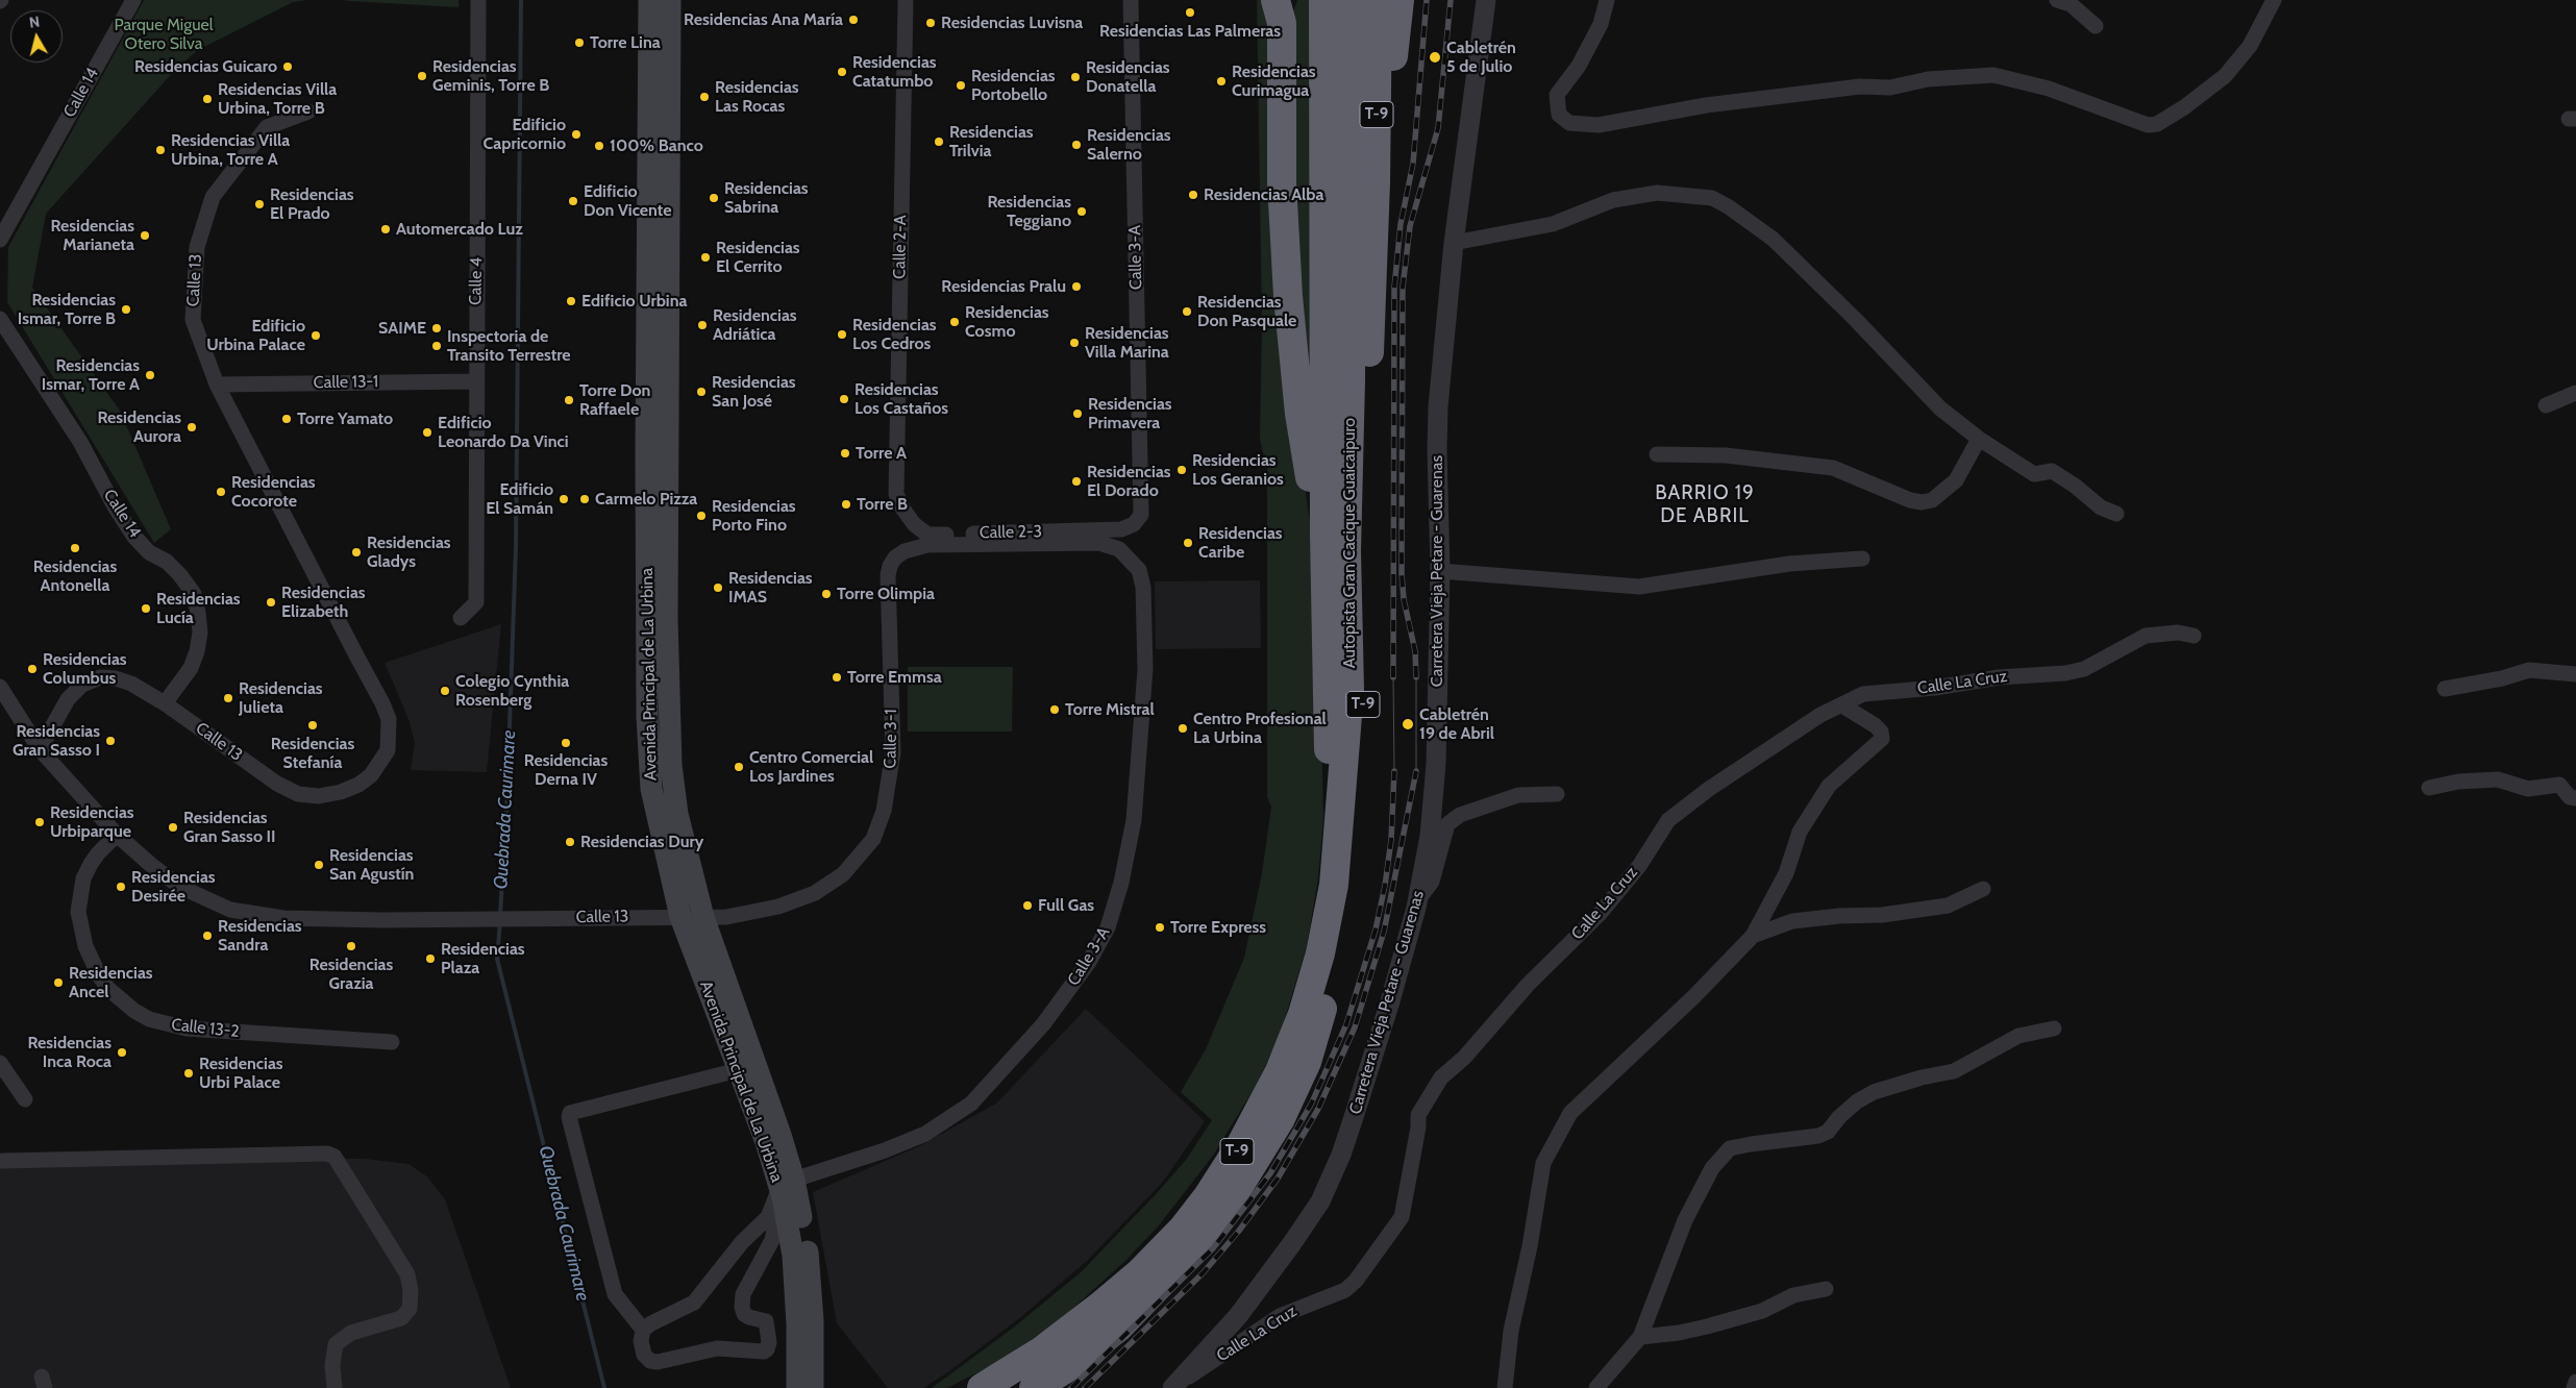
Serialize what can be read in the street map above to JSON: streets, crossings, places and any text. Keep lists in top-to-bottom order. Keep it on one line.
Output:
{"streets":{"highway":["T-9","Autopista Gran Cacique Guaicaipuro"],"main road":["Avenida Principal de La Urbina"],"street":["Calle 14","Calle 2-A","Calle 3-A","Calle 13","Calle 4","Calle 13-1","Calle 2-3","Carretera Vieja Petare - Guarenas","Calle La Cruz","Calle 3-1","Calle 13-2"]},"crossings":[["Calle 14","Calle 13"],["Calle 2-A","Calle 2-3"],["Calle 3-A","Calle 2-3"],["Calle 3-A","Avenida Principal de La Urbina"],["Calle 3-A","Calle 3-1"],["Calle 13","Calle 13-1"],["Calle 13","Avenida Principal de La Urbina"],["Calle 13","Calle 3-1"],["Calle 13","Calle 13-2"],["Calle 4","Calle 13-1"],["Carretera Vieja Petare - Guarenas","Calle La Cruz"],["Avenida Principal de La Urbina","Calle 3-1"]],"districts":["BARRIO 19 DE ABRIL"],"water":["Quebrada Caurimare"],"parks":["Parque Miguel Otero Silva"],"places":["Residencias Las Palmeras","Residencias Ana María","Residencias Luvisna","Torre Lina","Cabletrén 5 de Julio","Residencias Guicaro","Residencias Catatumbo","Residencias Geminis, Torre B","Residencias Donatella","Residencias Curimagua","Residencias Portobello","Residencias Las Rocas","Residencias Villa Urbina, Torre B","Edificio Capricornio","Residencias Trilvia","Residencias Salerno","100% Banco","Residencias Villa Urbina, Torre A","Residencias Alba","Residencias Sabrina","Edificio Don Vicente","Residencias El Prado","Residencias Teggiano","Automercado Luz","Residencias Marianeta","Residencias El Cerrito","Residencias Pralu","Edificio Urbina","Residencias Ismar, Torre B","Residencias Don Pasquale","Residencias Cosmo","Residencias Adriática","SAIME","Residencias Los Cedros","Edificio Urbina Palace","Residencias Villa Marina","Inspectoria de Transito Terrestre","Residencias Ismar, Torre A","Residencias San José","Residencias Los Castaños","Torre Don Raffaele","Residencias Primavera","Torre Yamato","Residencias Aurora","Edificio Leonardo Da Vinci","Torre A","Residencias Los Geranios","Residencias El Dorado","Residencias Cocorote","Edificio El Samán","Carmelo Pizza","Torre B","Residencias Porto Fino","Residencias Caribe","Residencias Antonella","Residencias Gladys","Residencias IMAS","Torre Olimpia","Residencias Elizabeth","Residencias Lucía","Residencias Columbus","Torre Emmsa","Colegio Cynthia Rosenberg","Residencias Julieta","Torre Mistral","Cabletrén 19 de Abril","Residencias Stefanía","Centro Profesional La Urbina","Residencias Gran Sasso I","Residencias Derna IV","Centro Comercial Los Jardines","Residencias Urbiparque","Residencias Gran Sasso II","Residencias Dury","Residencias San Agustín","Residencias Desirée","Full Gas","Torre Express","Residencias Sandra","Residencias Grazia","Residencias Plaza","Residencias Ancel","Residencias Inca Roca","Residencias Urbi Palace"],"north":"top"}
